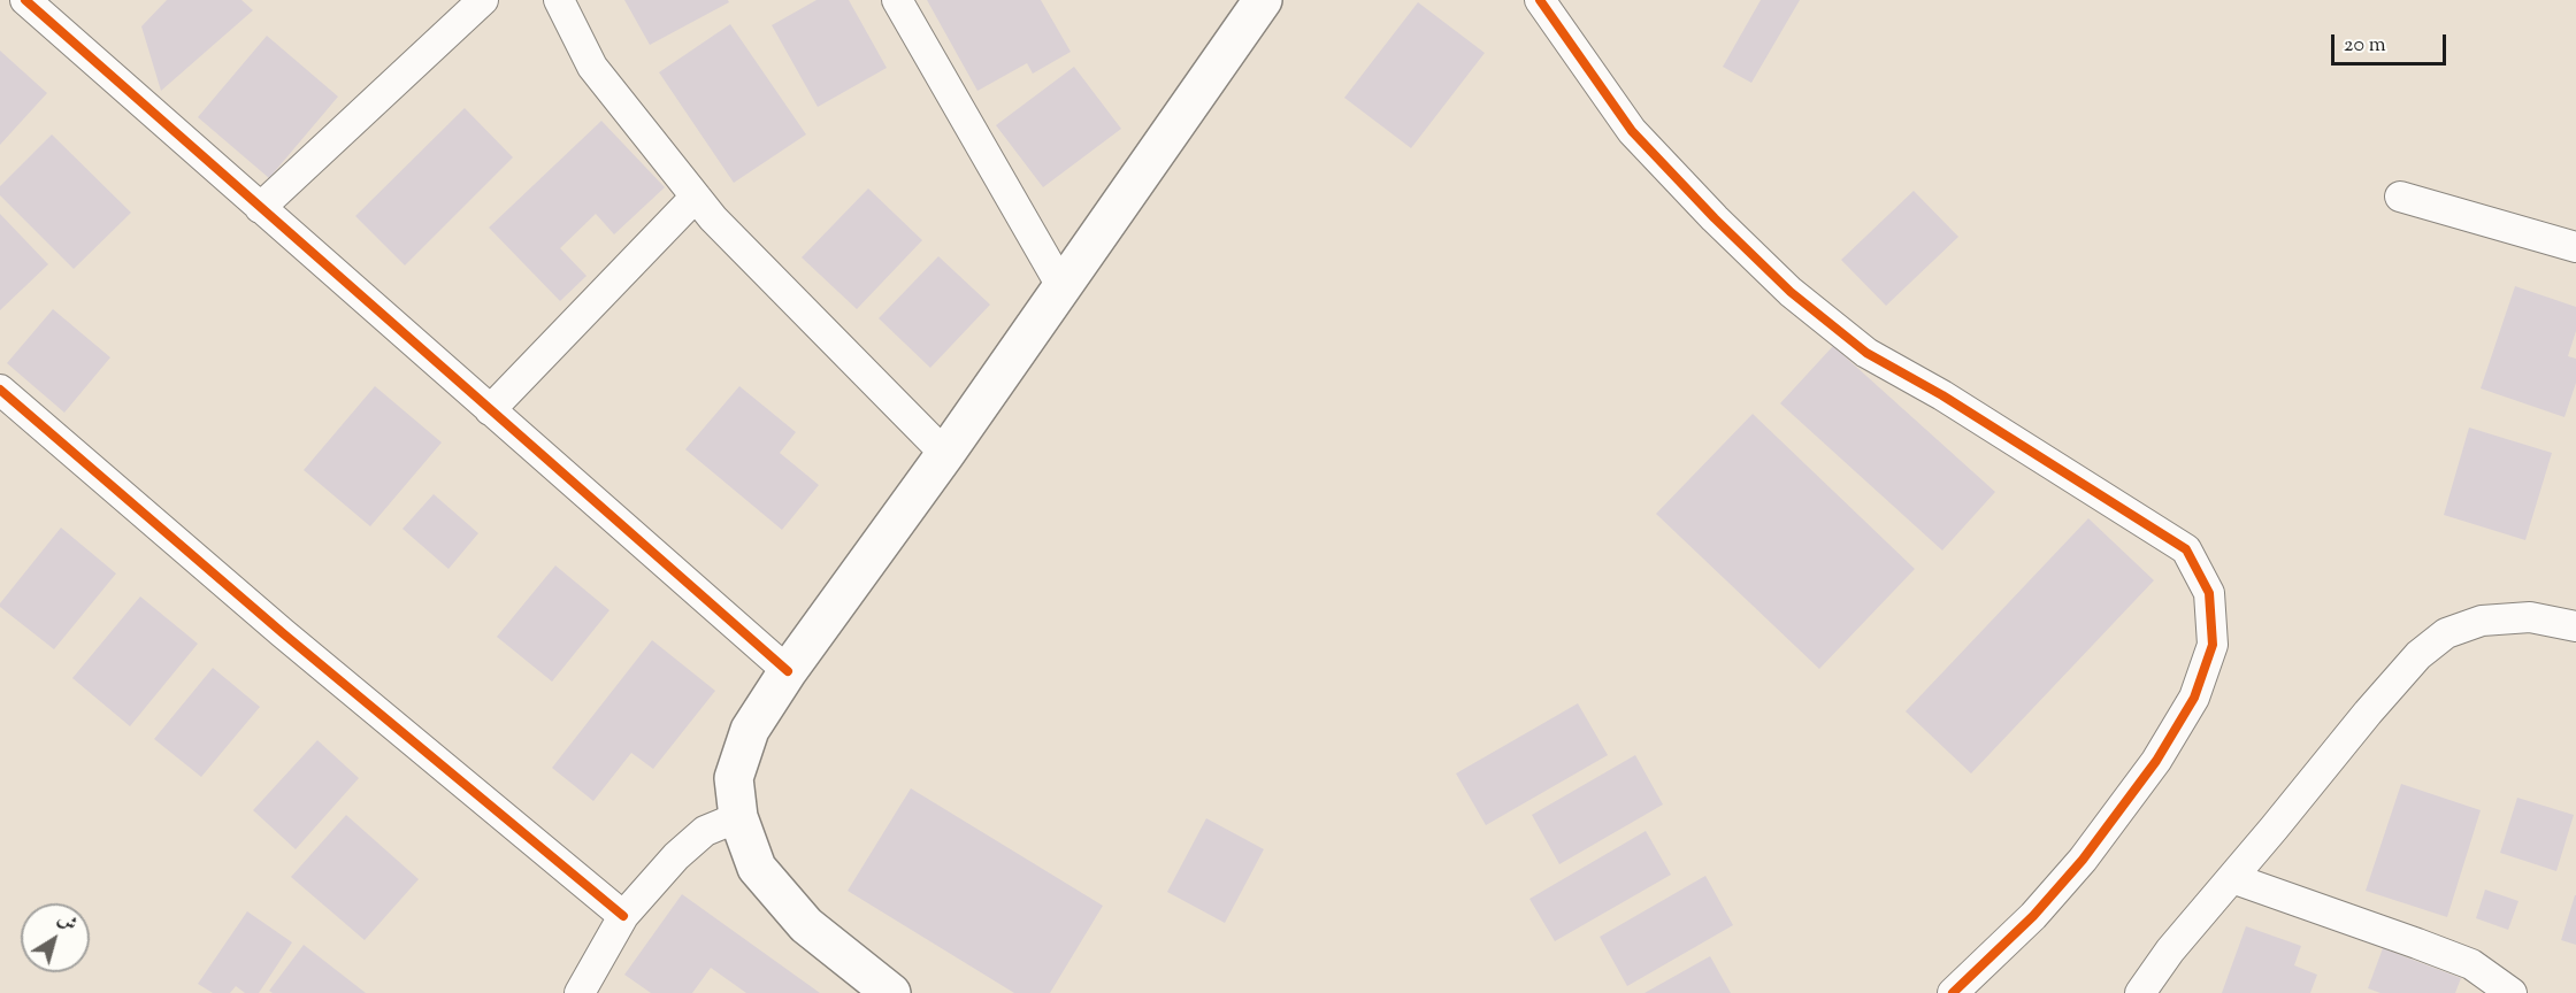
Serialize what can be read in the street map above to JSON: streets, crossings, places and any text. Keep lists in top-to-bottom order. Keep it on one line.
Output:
{"scale_bar":"20 m","north":"top right"}
